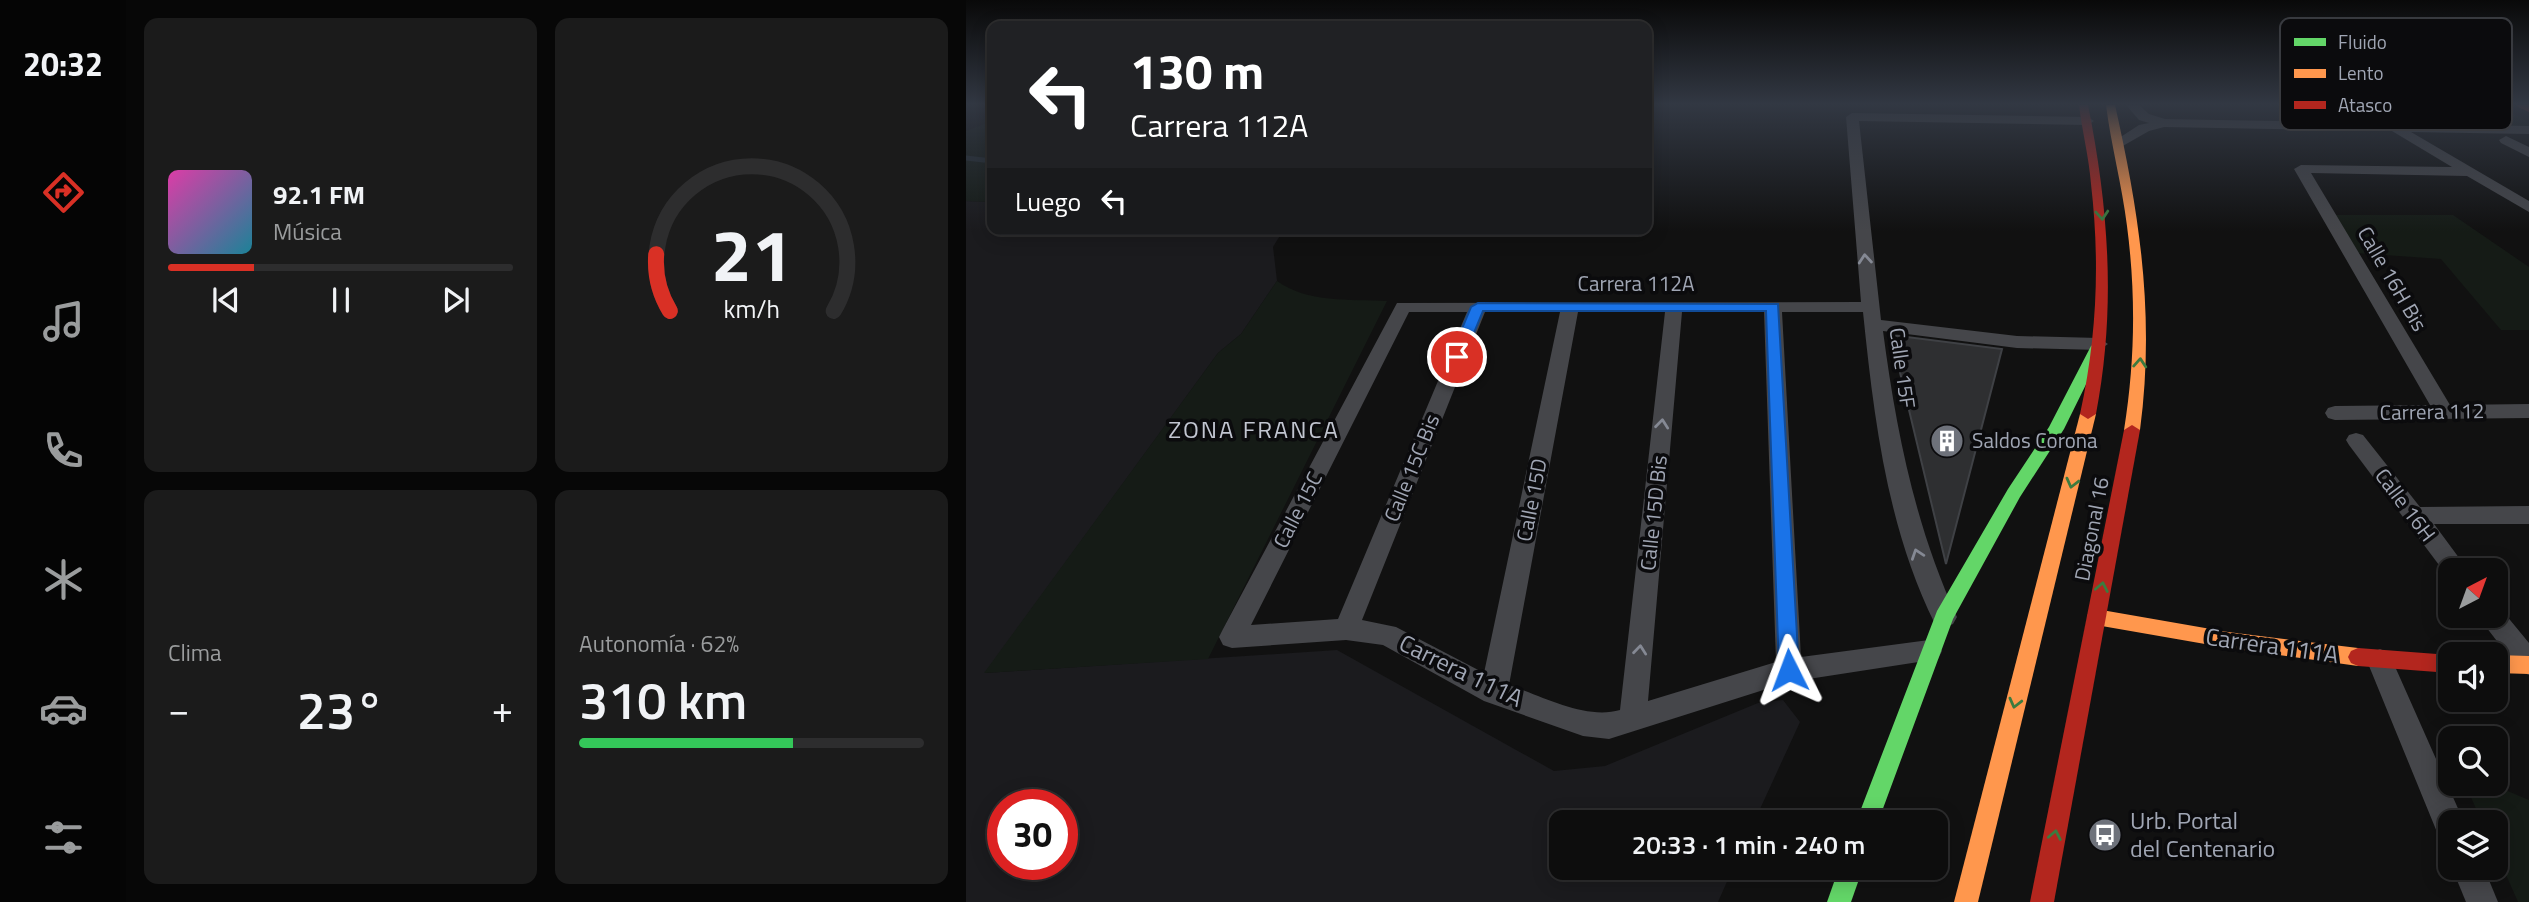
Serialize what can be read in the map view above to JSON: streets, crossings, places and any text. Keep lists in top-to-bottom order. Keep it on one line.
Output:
{"streets":{"main road":["Diagonal 16","Carrera 111A"],"street":["Calle 16H Bis","Carrera 112A","Calle 15F","Carrera 112","Calle 15C Bis","Calle 15D","Calle 16H","Calle 15C","Calle 15D Bis"]},"crossings":[["Calle 16H Bis","Carrera 112"],["Carrera 112A","Calle 15F"],["Carrera 112A","Calle 15C Bis"],["Carrera 112A","Calle 15D"],["Carrera 112A","Calle 15C"],["Carrera 112A","Calle 15D Bis"],["Carrera 112A","Diagonal 16"],["Calle 15F","Diagonal 16"],["Calle 15C Bis","Carrera 111A"],["Calle 15D","Carrera 111A"],["Calle 15C","Carrera 111A"],["Calle 15D Bis","Carrera 111A"],["Diagonal 16","Carrera 111A"]],"districts":["ZONA FRANCA"],"places":{"building":["Saldos Corona"],"bus stop":["Urb. Portal del Centenario"]},"legend":["Fluido","Lento","Atasco"],"north":"top right","page":{"tabs":"20:32","turn":["130 m","Carrera 112A"],"then":"Luego","song":["92.1 FM","Música"],"tile":["Clima",["Autonomía · 62%","310 km"]],"heat":["−","23°","+"],"limit":"30","trip":"20:33 · 1 min · 240 m","gauge":["21","km/h"]}}
